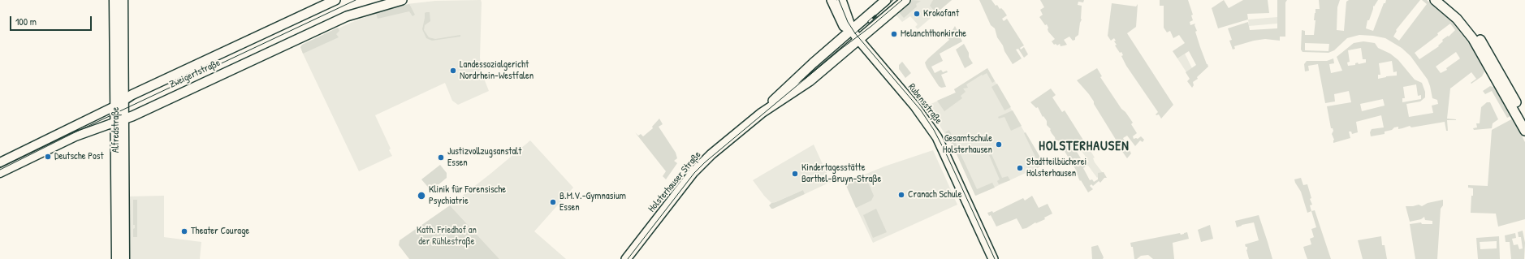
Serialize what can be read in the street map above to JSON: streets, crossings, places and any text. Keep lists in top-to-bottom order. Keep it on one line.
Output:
{"streets":{"main road":["Zweigertstraße","Rubensstraße","Alfredstraße","Holsterhauser Straße"]},"crossings":[["Zweigertstraße","Alfredstraße"],["Rubensstraße","Holsterhauser Straße"]],"districts":["HOLSTERHAUSEN"],"parks":["Kath. Friedhof an der Rühlestraße"],"places":["Krokofant","Melanchthonkirche","Landessozialgericht Nordrhein-Westfalen","Gesamtschule Holsterhausen","Deutsche Post","Justizvollzugsanstalt Essen","Stadtteilbücherei Holsterhausen","Kindertagesstätte Barthel-Bruyn-Straße","Cranach Schule","Klinik für Forensische Psychiatrie","B.M.V.-Gymnasium Essen","Theater Courage"],"scale_bar":"100 m"}
